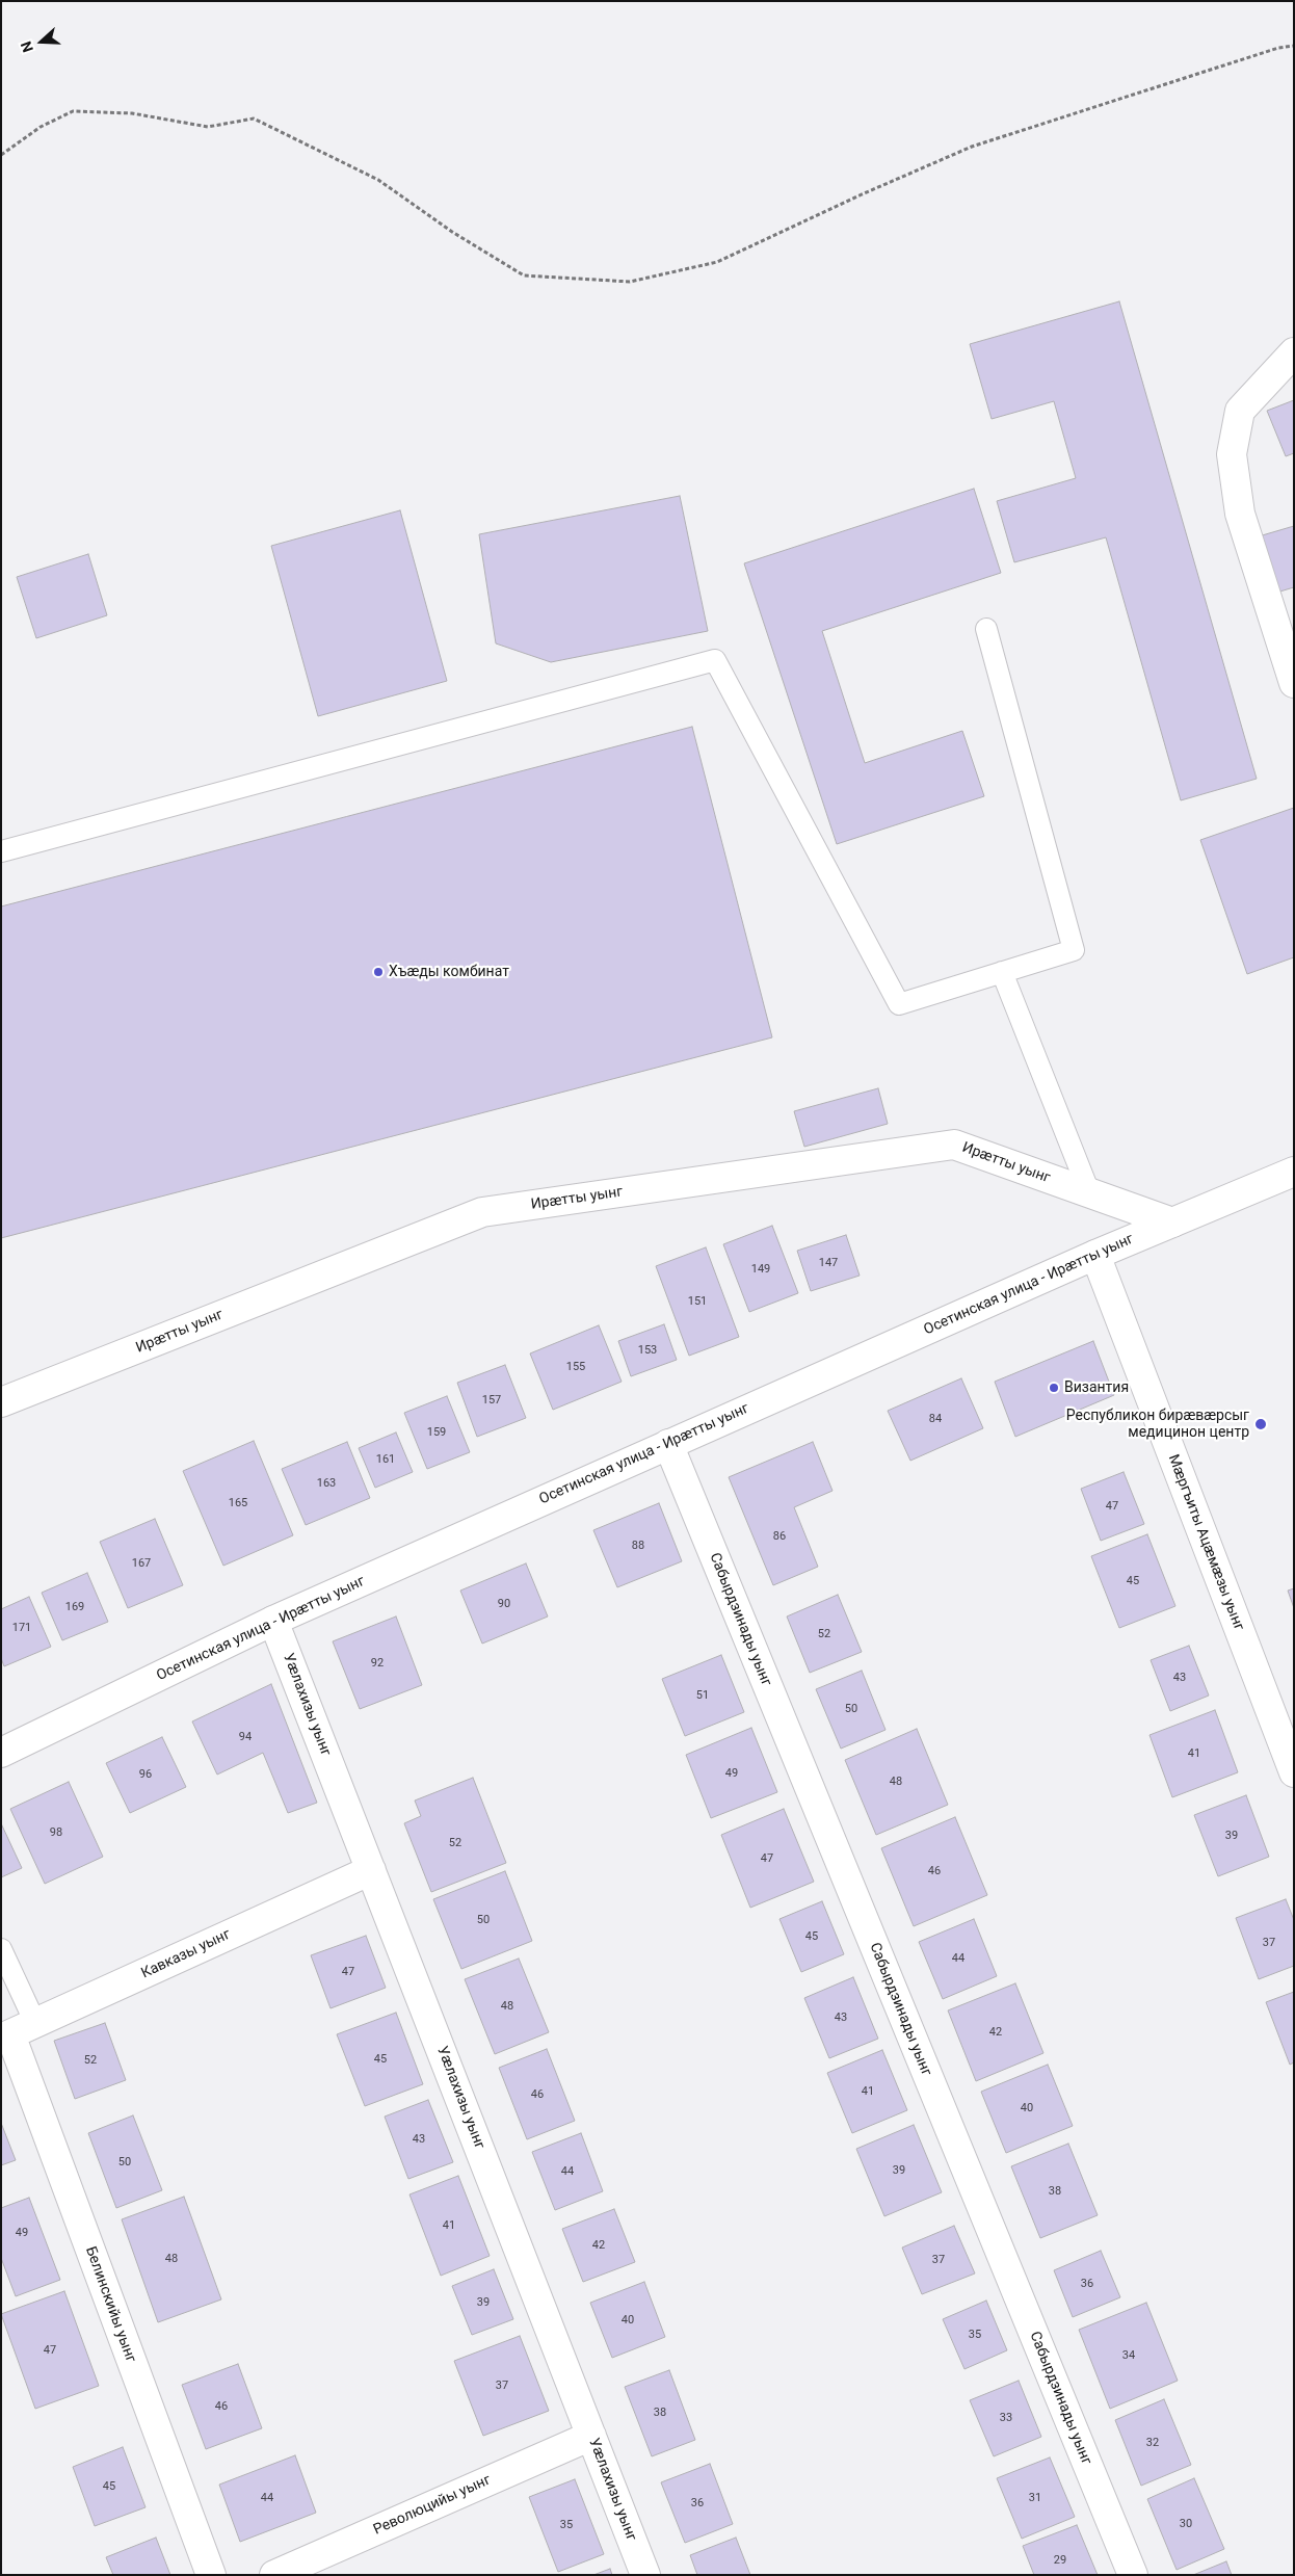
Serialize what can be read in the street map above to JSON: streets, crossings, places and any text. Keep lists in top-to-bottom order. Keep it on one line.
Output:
{"streets":{"street":["Ирæтты уынг","Осетинская улица - Ирæтты уынг","Мӕргъиты Ацӕмӕзы уынг","Сабырдзинады уынг","Уӕлахизы уынг","Кавказы уынг","Белинскийы уынг","Революцийы уынг"]},"crossings":[["Ирæтты уынг","Осетинская улица - Ирæтты уынг"],["Осетинская улица - Ирæтты уынг","Мӕргъиты Ацӕмӕзы уынг"],["Осетинская улица - Ирæтты уынг","Сабырдзинады уынг"],["Осетинская улица - Ирæтты уынг","Уӕлахизы уынг"],["Уӕлахизы уынг","Кавказы уынг"],["Уӕлахизы уынг","Революцийы уынг"],["Кавказы уынг","Белинскийы уынг"]],"places":["Хъæды комбинат","Византия","Республикон бирæвæрсыг медицинон центр"],"house_numbers":["147","149","151","153","155","157","84","159","161","163","165","47","86","88","167","45","90","169","171","52","92","43","51","50","94","41","49","96","48","98","39","52","47","46","50","45","37","44","47","48","43","42","45","52","41","46","40","43","50","39","44","38","41","49","42","48","37","36","39","40","35","47","34","37","46","38","33","32","45","44","31","36","30","35","29"],"north":"left"}
